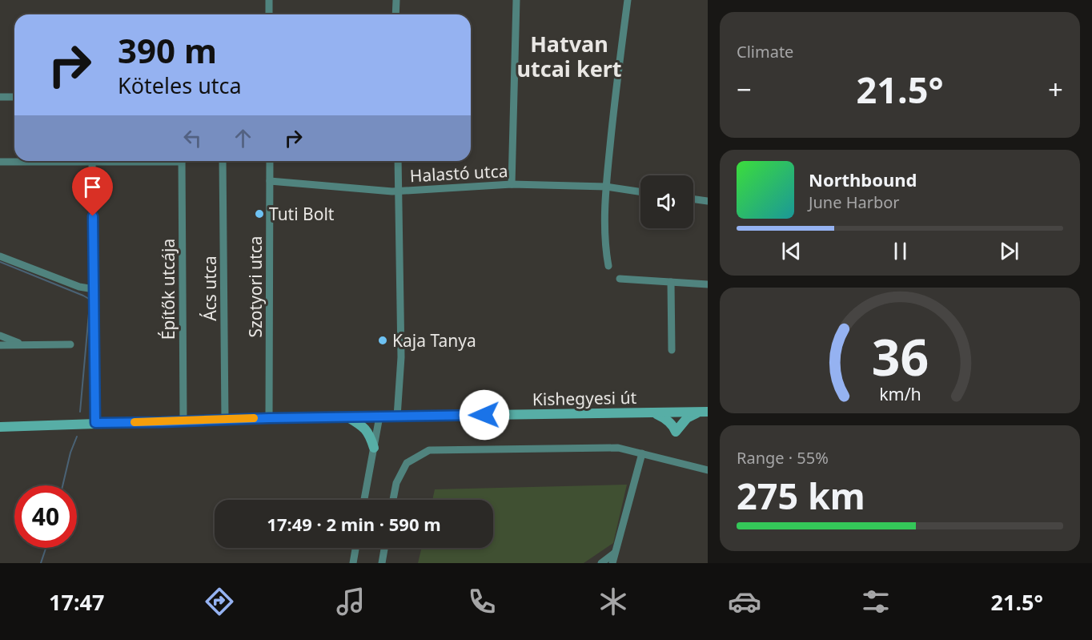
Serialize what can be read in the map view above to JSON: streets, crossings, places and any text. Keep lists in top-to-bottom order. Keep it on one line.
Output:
{"streets":{"street":["Halastó utca","Szotyori utca","Ács utca","Építők utcája","Kishegyesi út"]},"crossings":[["Halastó utca","Szotyori utca"],["Szotyori utca","Kishegyesi út"],["Ács utca","Kishegyesi út"],["Építők utcája","Kishegyesi út"]],"districts":["Hatvan utcai kert"],"places":["Tuti Bolt","Kaja Tanya"],"page":{"tile":["Climate",["Range · 55%","275 km"]],"turn":["390 m","Köteles utca"],"heat":["−","21.5°","+"],"song":["Northbound","June Harbor"],"limit":"40","trip":"17:49 · 2 min · 590 m","tabs":["17:47","21.5°"],"gauge":["36","km/h"]}}
